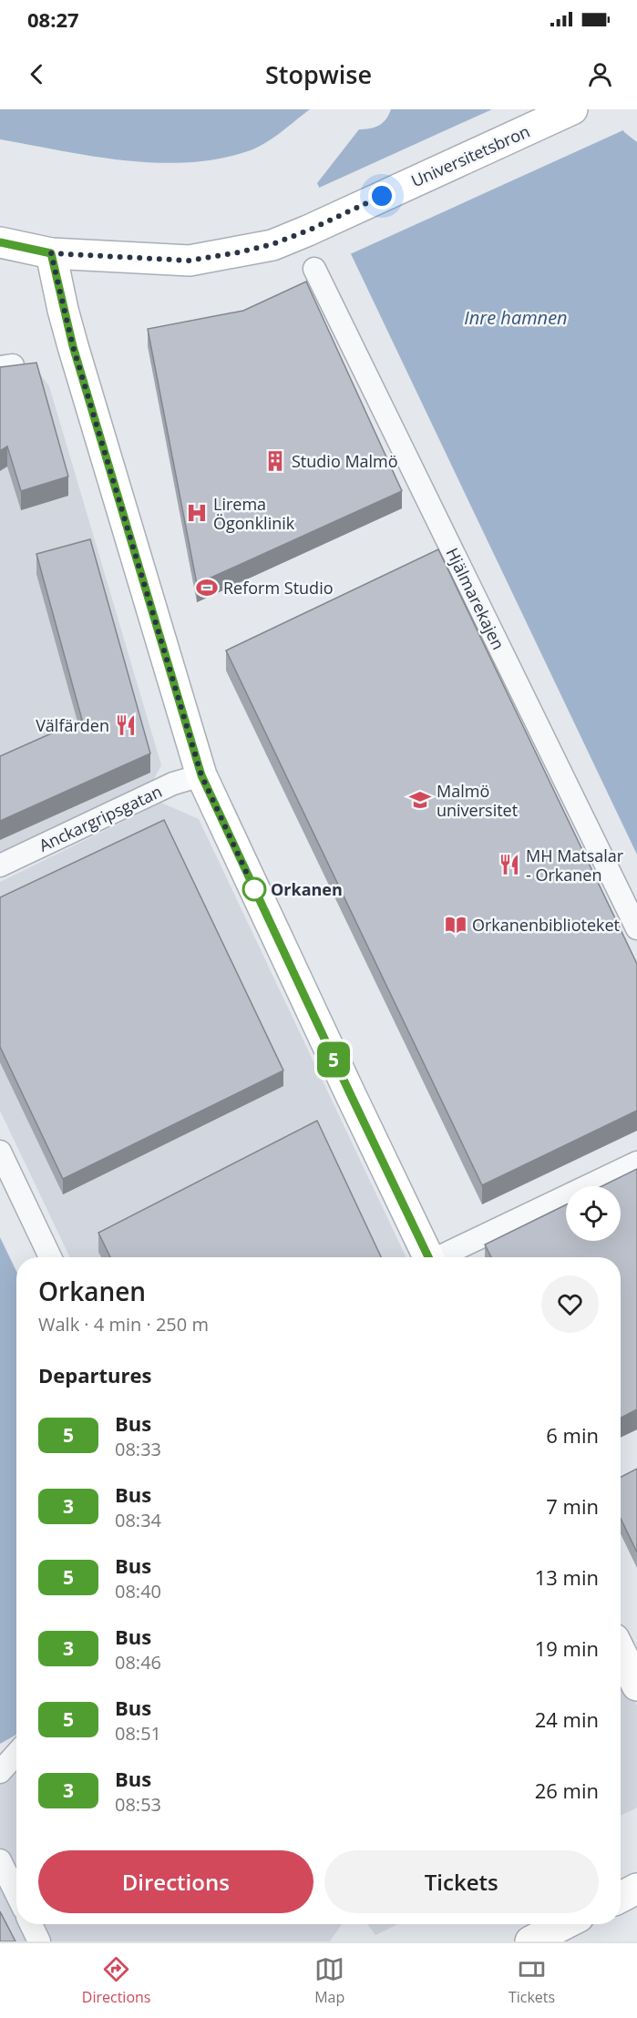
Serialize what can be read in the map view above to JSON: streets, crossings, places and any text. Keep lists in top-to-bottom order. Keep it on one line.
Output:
{"streets":{"street":["Universitetsbron","Hjälmarekajen","Anckargripsgatan"]},"water":["Inre hamnen"],"places":{"building":["Studio Malmö"],"hospital":["Lirema Ögonklinik"],"sports":["Reform Studio"],"restaurant":["Välfärden","MH Matsalar - Orkanen"],"school or university":["Malmö universitet"],"other":["Orkanen"],"library":["Orkanenbiblioteket"]},"lines":["bus line 5"],"page":{"status":"08:27","header":"Stopwise","on_map":"5","heading":[["Orkanen","Walk · 4 min · 250 m"],"Departures"],"list":[{"mark":"5","name":"Bus","note":"08:33","value":"6 min"},{"mark":"3","name":"Bus","note":"08:34","value":"7 min"},{"mark":"5","name":"Bus","note":"08:40","value":"13 min"},{"mark":"3","name":"Bus","note":"08:46","value":"19 min"},{"mark":"5","name":"Bus","note":"08:51","value":"24 min"},{"mark":"3","name":"Bus","note":"08:53","value":"26 min"}],"buttons":["Directions","Tickets"],"tabs":["Directions","Map","Tickets"]}}
